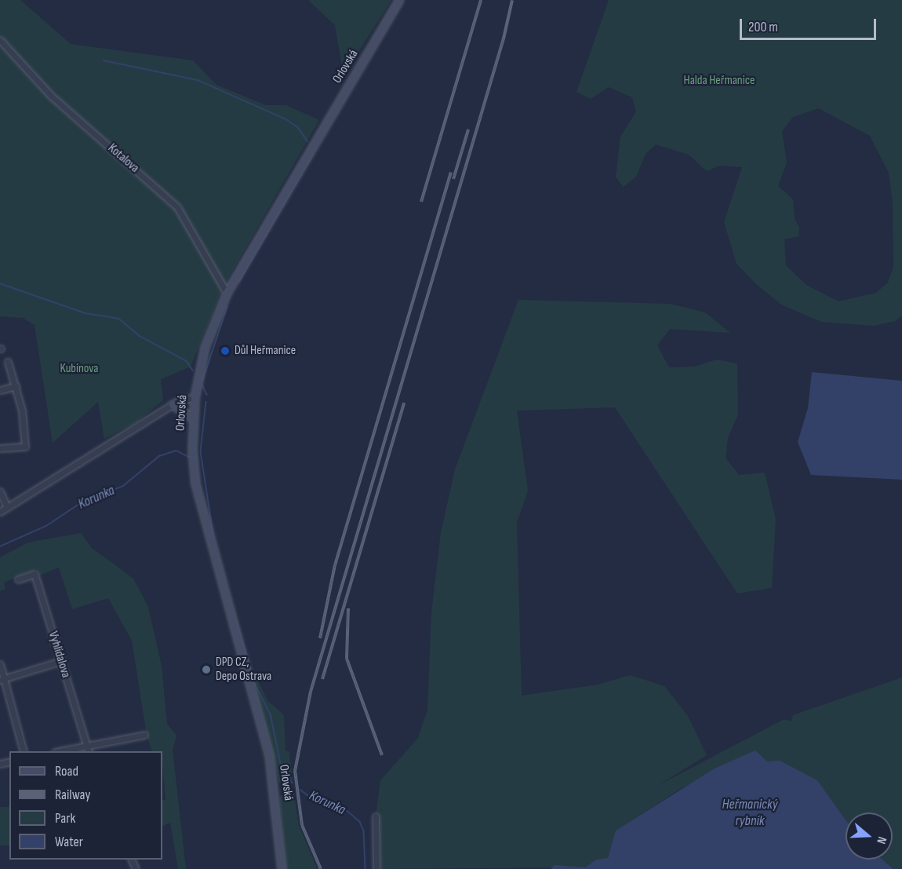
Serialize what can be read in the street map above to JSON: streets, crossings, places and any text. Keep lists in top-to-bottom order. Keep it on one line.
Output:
{"streets":{"main road":["Orlovská"],"street":["Kotalova","Vyhlídalova"]},"crossings":[["Orlovská","Kotalova"]],"water":["Korunka","Heřmanický rybník"],"parks":["Halda Heřmanice","Kubínova"],"places":["Důl Heřmanice","DPD CZ, Depo Ostrava"],"legend":["Road","Railway","Park","Water"],"scale_bar":"200 m","north":"right"}
